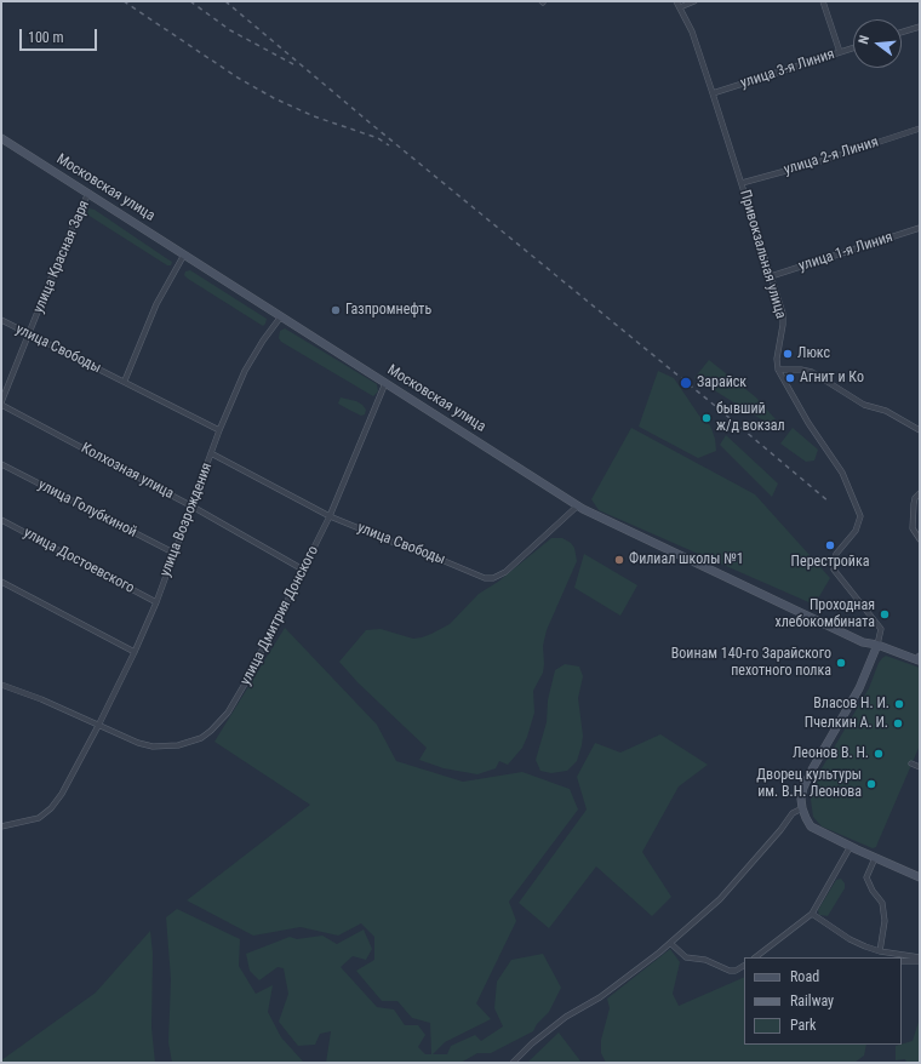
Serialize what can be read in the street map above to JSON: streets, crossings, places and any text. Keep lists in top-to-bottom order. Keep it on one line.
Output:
{"streets":{"main road":["Московская улица"],"street":["улица 3-я Линия","улица 2-я Линия","улица 1-я Линия","Привокзальная улица","улица Красная Заря","улица Свободы","Колхозная улица","улица Голубкиной","улица Возрождения","улица Достоевского","улица Дмитрия Донского"]},"crossings":[["улица 3-я Линия","Привокзальная улица"],["улица 2-я Линия","Привокзальная улица"],["Московская улица","улица Красная Заря"],["Московская улица","улица Свободы"],["Московская улица","улица Возрождения"],["Московская улица","улица Дмитрия Донского"],["улица 1-я Линия","Привокзальная улица"],["улица Красная Заря","улица Свободы"],["улица Красная Заря","Колхозная улица"],["улица Свободы","улица Возрождения"],["улица Свободы","улица Дмитрия Донского"],["Колхозная улица","улица Возрождения"],["Колхозная улица","улица Дмитрия Донского"],["улица Голубкиной","улица Возрождения"],["улица Возрождения","улица Достоевского"],["улица Возрождения","улица Дмитрия Донского"]],"places":["Газпромнефть","Люкс","Агнит и Ко","Зарайск","бывший ж/д вокзал","Перестройка","Филиал школы №1","Проходная хлебокомбината","Воинам 140-го Зарайского пехотного полка","Власов Н. И.","Пчелкин А. И.","Леонов В. Н.","Дворец культуры им. В.Н. Леонова"],"legend":["Road","Railway","Park"],"scale_bar":"100 m","north":"left"}
